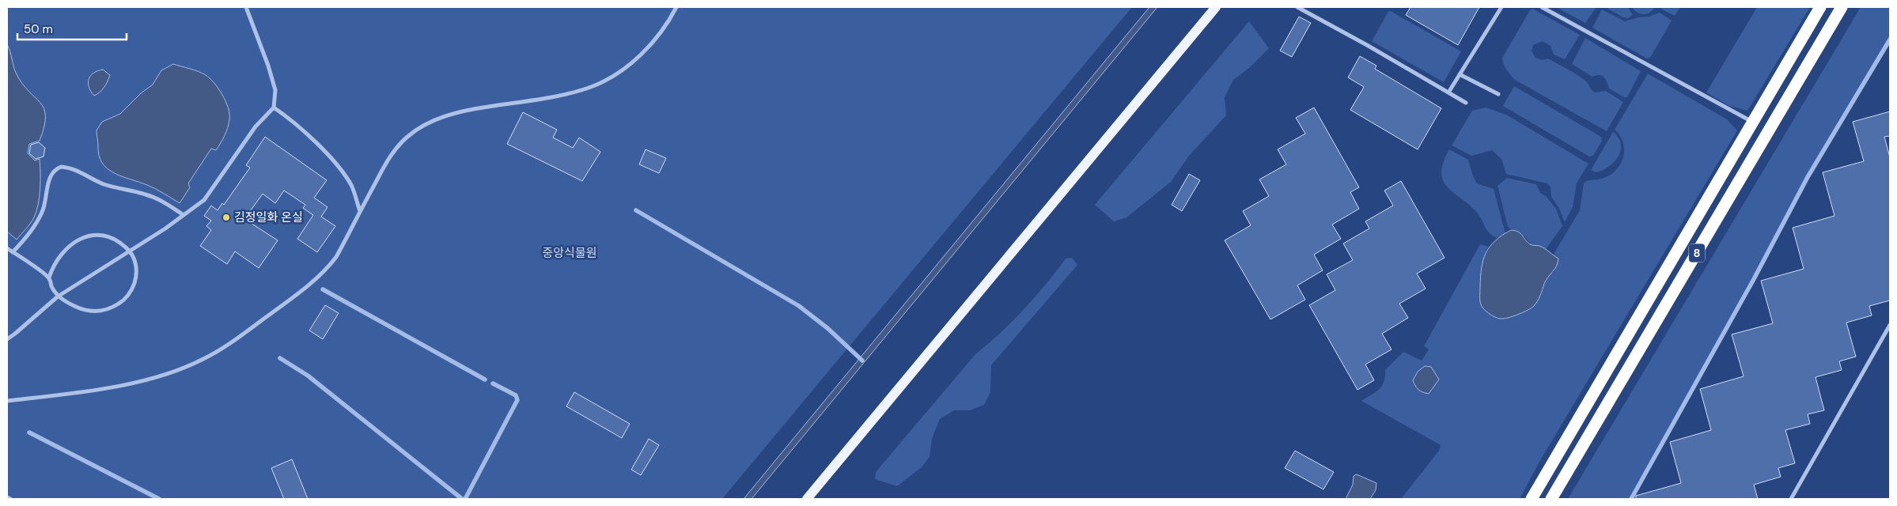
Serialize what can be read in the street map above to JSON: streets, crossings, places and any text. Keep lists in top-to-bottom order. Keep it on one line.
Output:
{"streets":{"highway":["8"]},"parks":["중앙식물원"],"places":["김정일화 온실"],"scale_bar":"50 m"}
